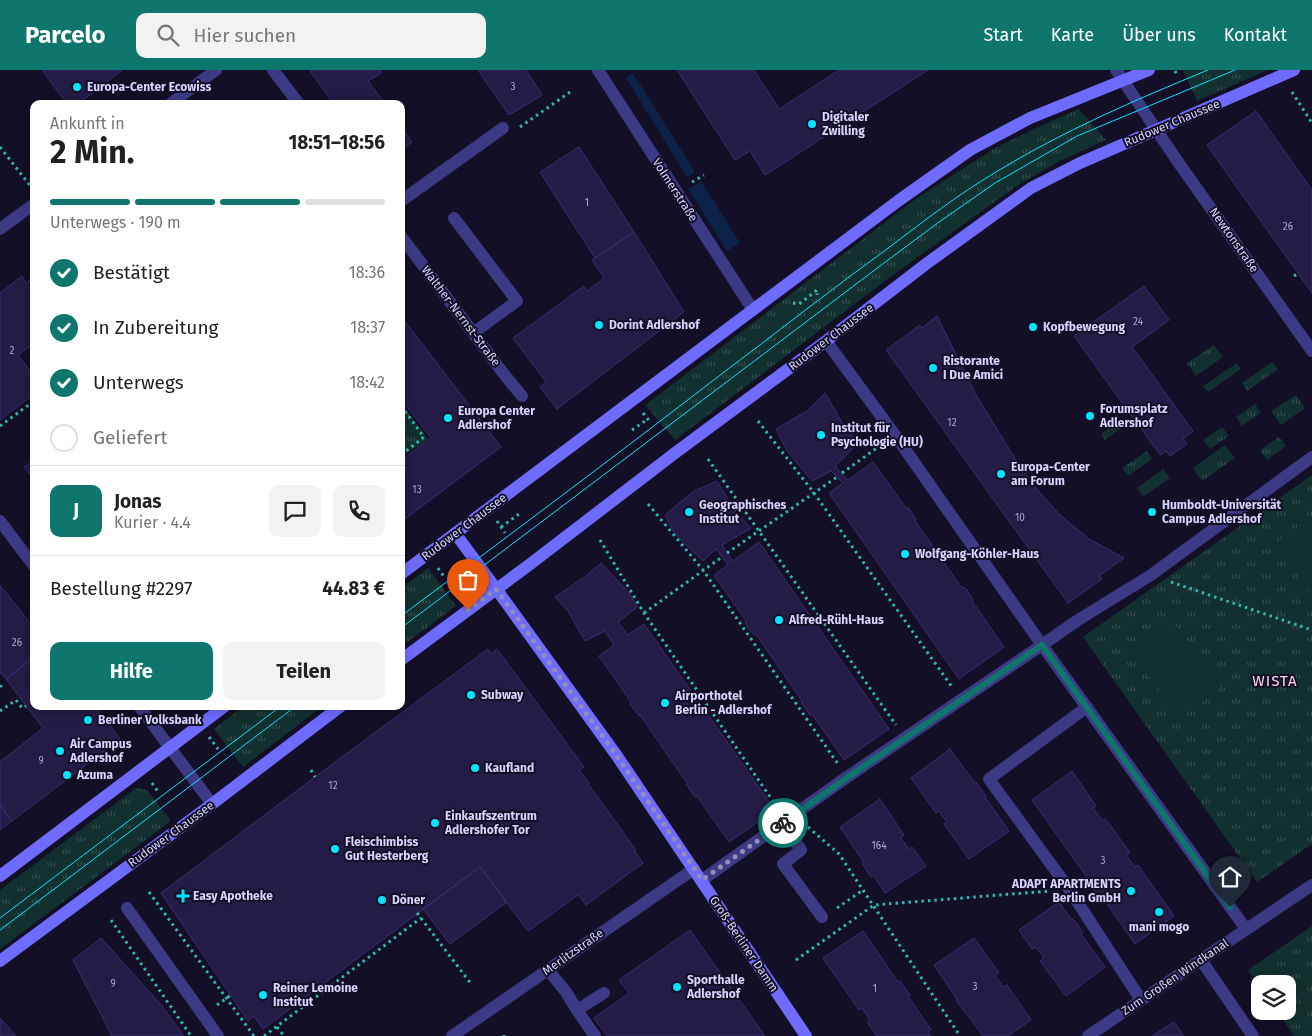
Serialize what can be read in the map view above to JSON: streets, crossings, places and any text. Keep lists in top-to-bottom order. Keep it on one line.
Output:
{"streets":{"main road":["Rudower Chaussee","Groß-Berliner Damm"],"street":["Volmerstraße","Newtonstraße","Walther-Nernst-Straße","Merlitzstraße","Zum Großen Windkanal"]},"crossings":[["Rudower Chaussee","Volmerstraße"],["Rudower Chaussee","Newtonstraße"],["Rudower Chaussee","Groß-Berliner Damm"],["Groß-Berliner Damm","Merlitzstraße"]],"districts":["WISTA"],"places":{"other":["Europa-Center Ecowiss","Digitaler Zwilling","Dorint Adlershof","Kopfbewegung","Ristorante I Due Amici","Forumsplatz Adlershof","Europa Center Adlershof","Institut für Psychologie (HU)","Europa-Center am Forum","Geographisches Institut","Humboldt-Universität Campus Adlershof","Wolfgang-Köhler-Haus","Alfred-Rühl-Haus","Subway","Airporthotel Berlin - Adlershof","Berliner Volksbank","Air Campus Adlershof","Kaufland","Azuma","Einkaufszentrum Adlershofer Tor","Fleischimbiss Gut Hesterberg","ADAPT APARTMENTS Berlin GmbH","Döner","mani mogo","Sporthalle Adlershof","Reiner Lemoine Institut"],"health":["Easy Apotheke"]},"house_numbers":["3","1","26","24","2","12","13","10","26","9","12","164","3","9","3","1"],"page":{"header":"Parcelo","search":"Hier suchen","nav":["Start","Karte","Über uns","Kontakt"],"heading":["2 Min.","Ankunft in","18:51–18:56"],"panel":["Jonas","Kurier · 4.4","Bestellung #2297","44.83 €"],"bar":"Unterwegs · 190 m","list":[["Bestätigt","18:36"],["In Zubereitung","18:37"],["Unterwegs","18:42"],"Geliefert"],"round":"J","buttons":["Hilfe","Teilen"]}}
